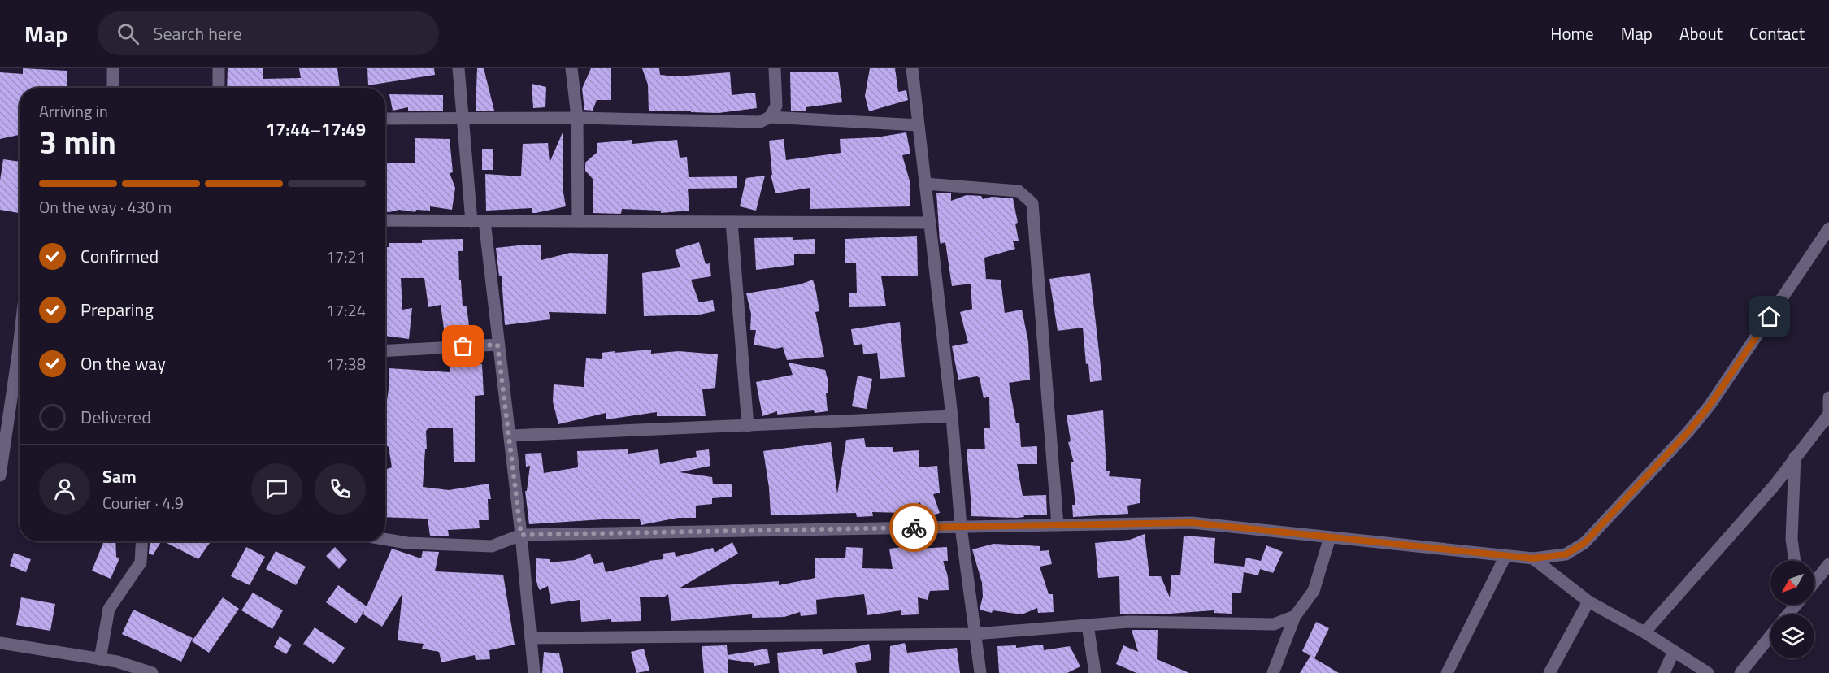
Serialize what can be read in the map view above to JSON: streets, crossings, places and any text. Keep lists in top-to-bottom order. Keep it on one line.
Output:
{"north":"bottom left","page":{"header":"Map","search":"Search here","nav":["Home","Map","About","Contact"],"heading":["3 min","Arriving in","17:44–17:49"],"panel":["Sam","Courier · 4.9"],"bar":"On the way · 430 m","list":[["Confirmed","17:21"],["Preparing","17:24"],["On the way","17:38"],"Delivered"]}}
